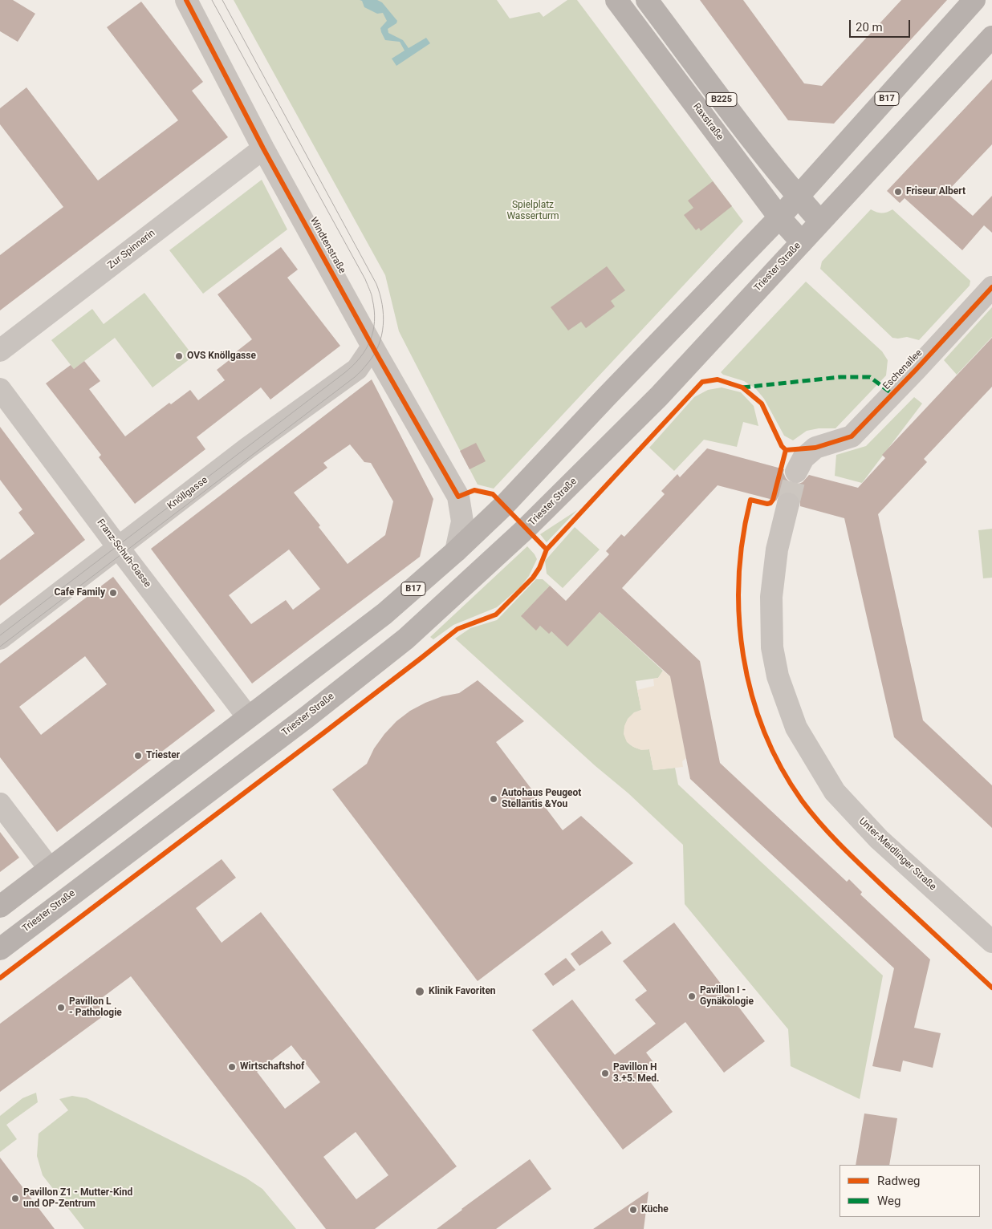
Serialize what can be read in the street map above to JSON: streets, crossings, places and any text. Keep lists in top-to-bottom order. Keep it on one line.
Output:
{"streets":{"main road":["B17","B225","Raxstraße","Triester Straße"],"street":["Windtenstraße","Zur Spinnerin","Eschenallee","Knöllgasse","Franz-Schuh-Gasse","Unter-Meidlinger Straße"]},"crossings":[["B17","B225"],["B17","Raxstraße"],["B17","Windtenstraße"],["B17","Franz-Schuh-Gasse"],["B225","Triester Straße"],["Raxstraße","Triester Straße"],["Windtenstraße","Zur Spinnerin"],["Windtenstraße","Knöllgasse"],["Knöllgasse","Franz-Schuh-Gasse"]],"parks":["Spielplatz Wasserturm"],"places":["Friseur Albert","OVS Knöllgasse","Cafe Family","Triester","Autohaus Peugeot Stellantis &You","Klinik Favoriten","Pavillon I - Gynäkologie","Pavillon L - Pathologie","Wirtschaftshof","Pavillon H 3.+5. Med.","Pavillon Z1 - Mutter-Kind und OP-Zentrum","Küche"],"legend":["Radweg","Weg"],"scale_bar":"20 m"}
